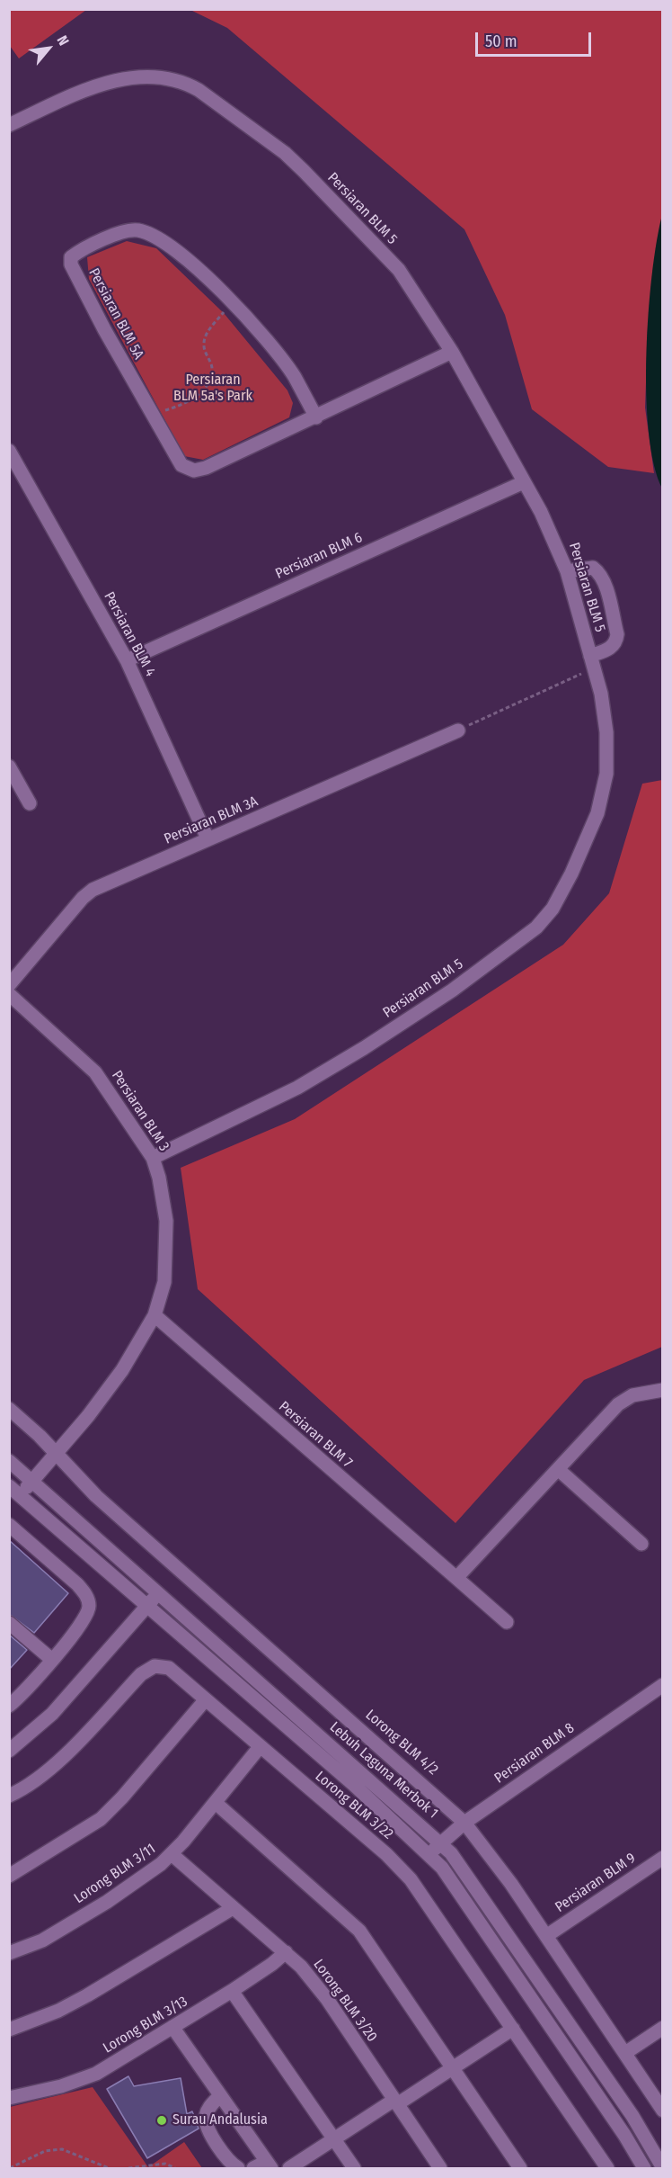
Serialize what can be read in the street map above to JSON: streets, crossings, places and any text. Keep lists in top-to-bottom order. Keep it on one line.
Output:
{"streets":{"street":["Persiaran BLM 5","Persiaran BLM 5A","Persiaran BLM 6","Persiaran BLM 4","Persiaran BLM 3A","Persiaran BLM 3","Persiaran BLM 7","Lorong BLM 4/2","Persiaran BLM 8","Lebuh Laguna Merbok 1","Lorong BLM 3/22","Lorong BLM 3/11","Persiaran BLM 9","Lorong BLM 3/20","Lorong BLM 3/13"]},"crossings":[["Persiaran BLM 5","Persiaran BLM 5A"],["Persiaran BLM 5","Persiaran BLM 6"],["Persiaran BLM 5","Persiaran BLM 3"],["Persiaran BLM 6","Persiaran BLM 4"],["Persiaran BLM 4","Persiaran BLM 3A"],["Persiaran BLM 3","Persiaran BLM 7"],["Persiaran BLM 3","Lorong BLM 4/2"],["Persiaran BLM 3","Lebuh Laguna Merbok 1"],["Lorong BLM 4/2","Persiaran BLM 8"],["Lorong BLM 4/2","Persiaran BLM 9"],["Persiaran BLM 8","Lebuh Laguna Merbok 1"],["Lorong BLM 3/22","Lorong BLM 3/11"],["Lorong BLM 3/11","Lorong BLM 3/20"],["Lorong BLM 3/20","Lorong BLM 3/13"]],"parks":["Persiaran BLM 5a's Park"],"places":["Surau Andalusia"],"scale_bar":"50 m","north":"top right"}
